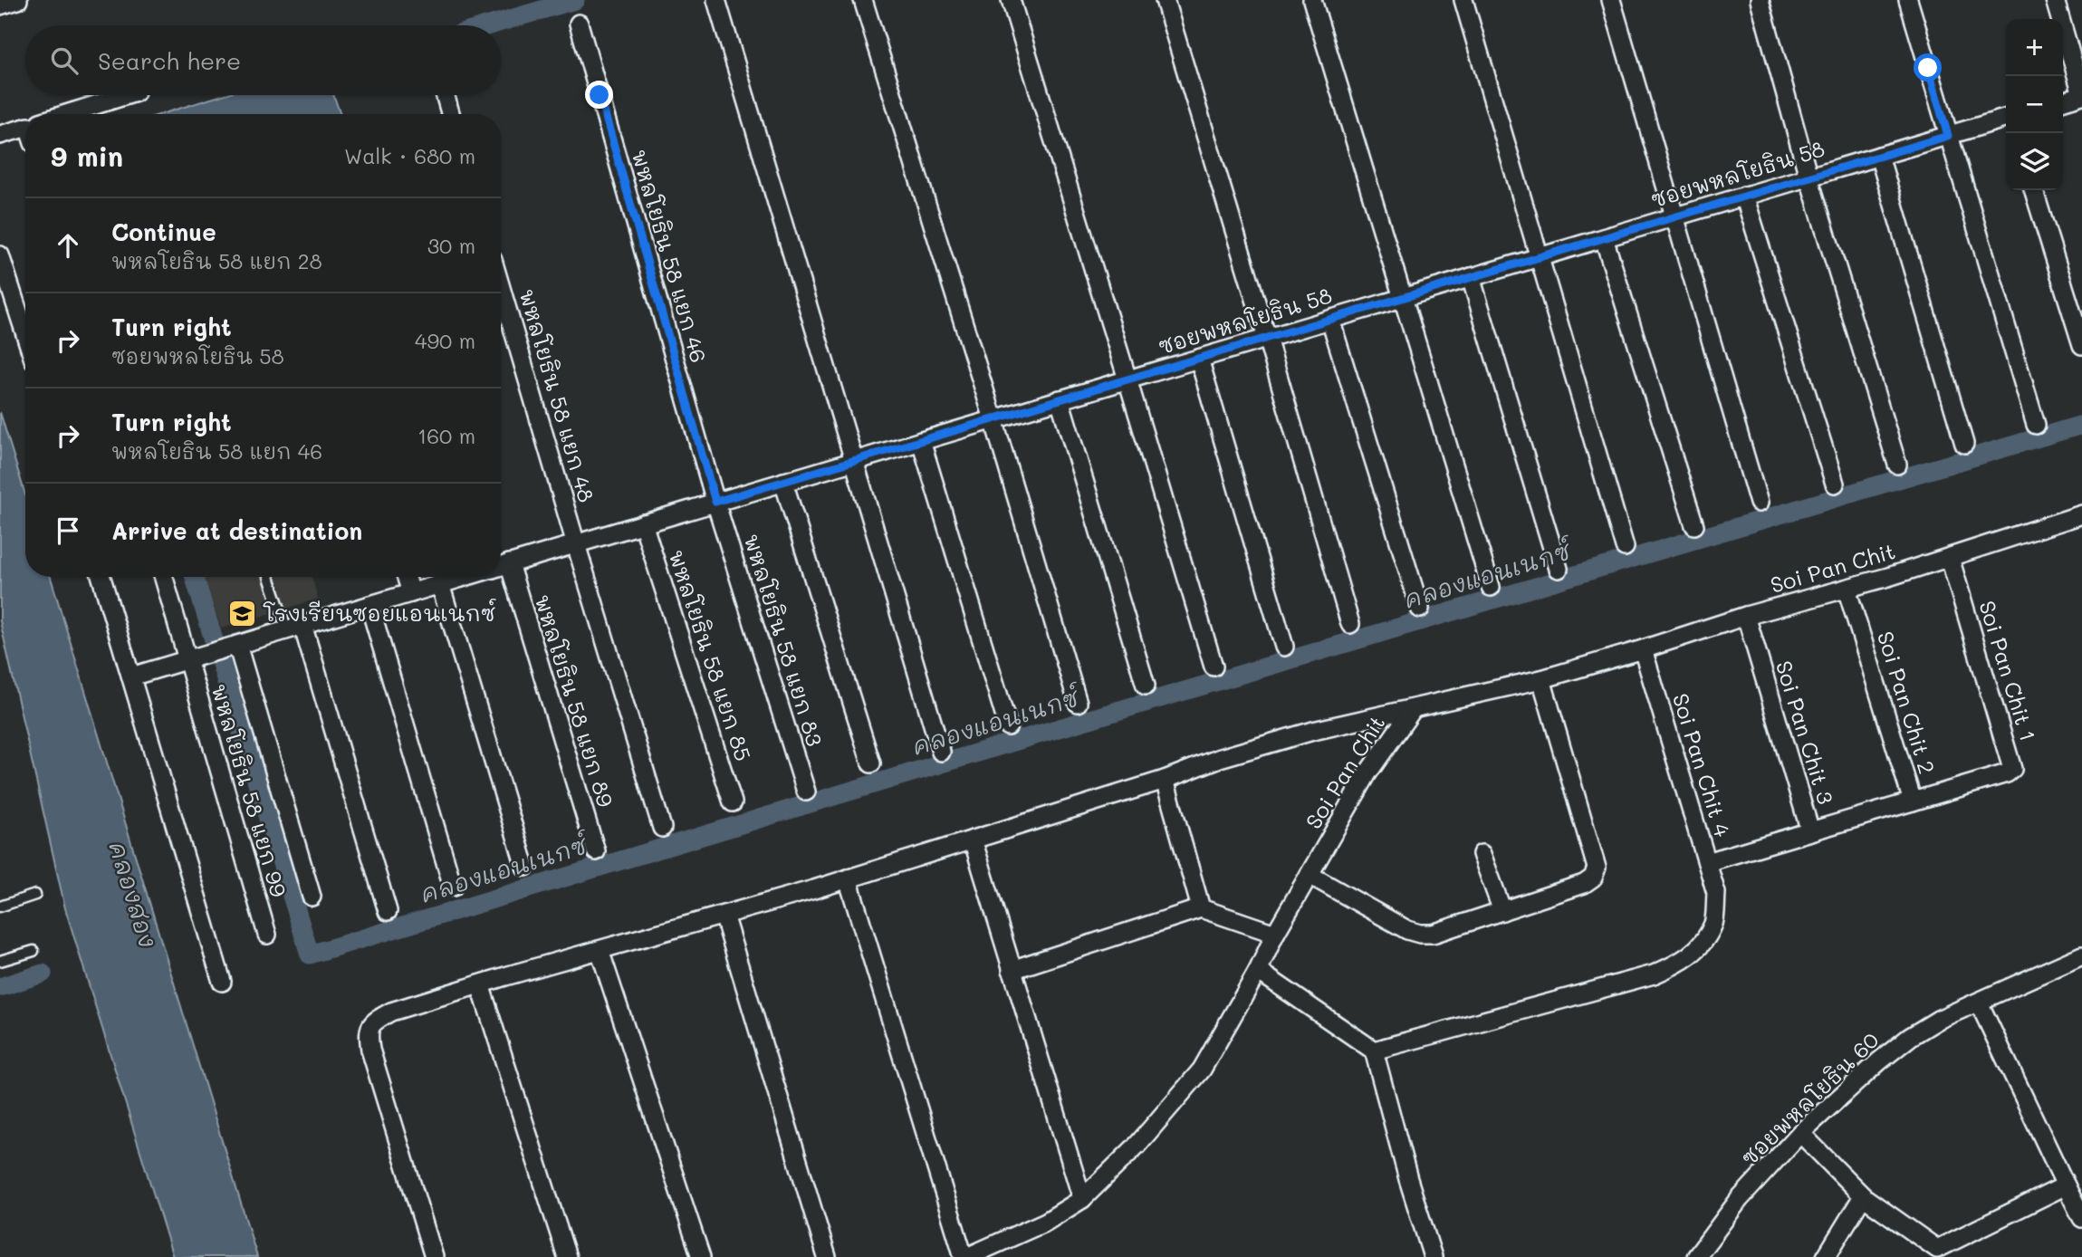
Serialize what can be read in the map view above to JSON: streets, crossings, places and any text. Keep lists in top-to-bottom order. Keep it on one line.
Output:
{"streets":{"street":["ซอยพหลโยธิน 58","พหลโยธิน 58 แยก 46","พหลโยธิน 58 แยก 48","Soi Pan Chit","พหลโยธิน 58 แยก 83","พหลโยธิน 58 แยก 85","Soi Pan Chit 1","พหลโยธิน 58 แยก 89","Soi Pan Chit 2","Soi Pan Chit 3","Soi Pan Chit 4","พหลโยธิน 58 แยก 99","ซอยพหลโยธิน 60"]},"crossings":[["ซอยพหลโยธิน 58","พหลโยธิน 58 แยก 46"],["ซอยพหลโยธิน 58","พหลโยธิน 58 แยก 48"],["ซอยพหลโยธิน 58","พหลโยธิน 58 แยก 83"],["ซอยพหลโยธิน 58","พหลโยธิน 58 แยก 85"],["ซอยพหลโยธิน 58","พหลโยธิน 58 แยก 99"],["พหลโยธิน 58 แยก 46","พหลโยธิน 58 แยก 83"],["Soi Pan Chit","Soi Pan Chit 1"],["Soi Pan Chit","Soi Pan Chit 2"],["Soi Pan Chit","Soi Pan Chit 3"],["Soi Pan Chit","Soi Pan Chit 4"],["Soi Pan Chit 1","Soi Pan Chit 2"],["Soi Pan Chit 2","Soi Pan Chit 3"],["Soi Pan Chit 3","Soi Pan Chit 4"]],"water":["คลองแอนเนกซ์","คลองสอง"],"places":{"school or university":["โรงเรียนซอยแอนเนกซ์"]},"page":{"map_buttons":["+","−"],"search":"Search here","heading":["9 min","Walk · 680 m"],"list":[["Continue","พหลโยธิน 58 แยก 28","30 m"],["Turn right","ซอยพหลโยธิน 58","490 m"],["Turn right","พหลโยธิน 58 แยก 46","160 m"],"Arrive at destination"]}}
